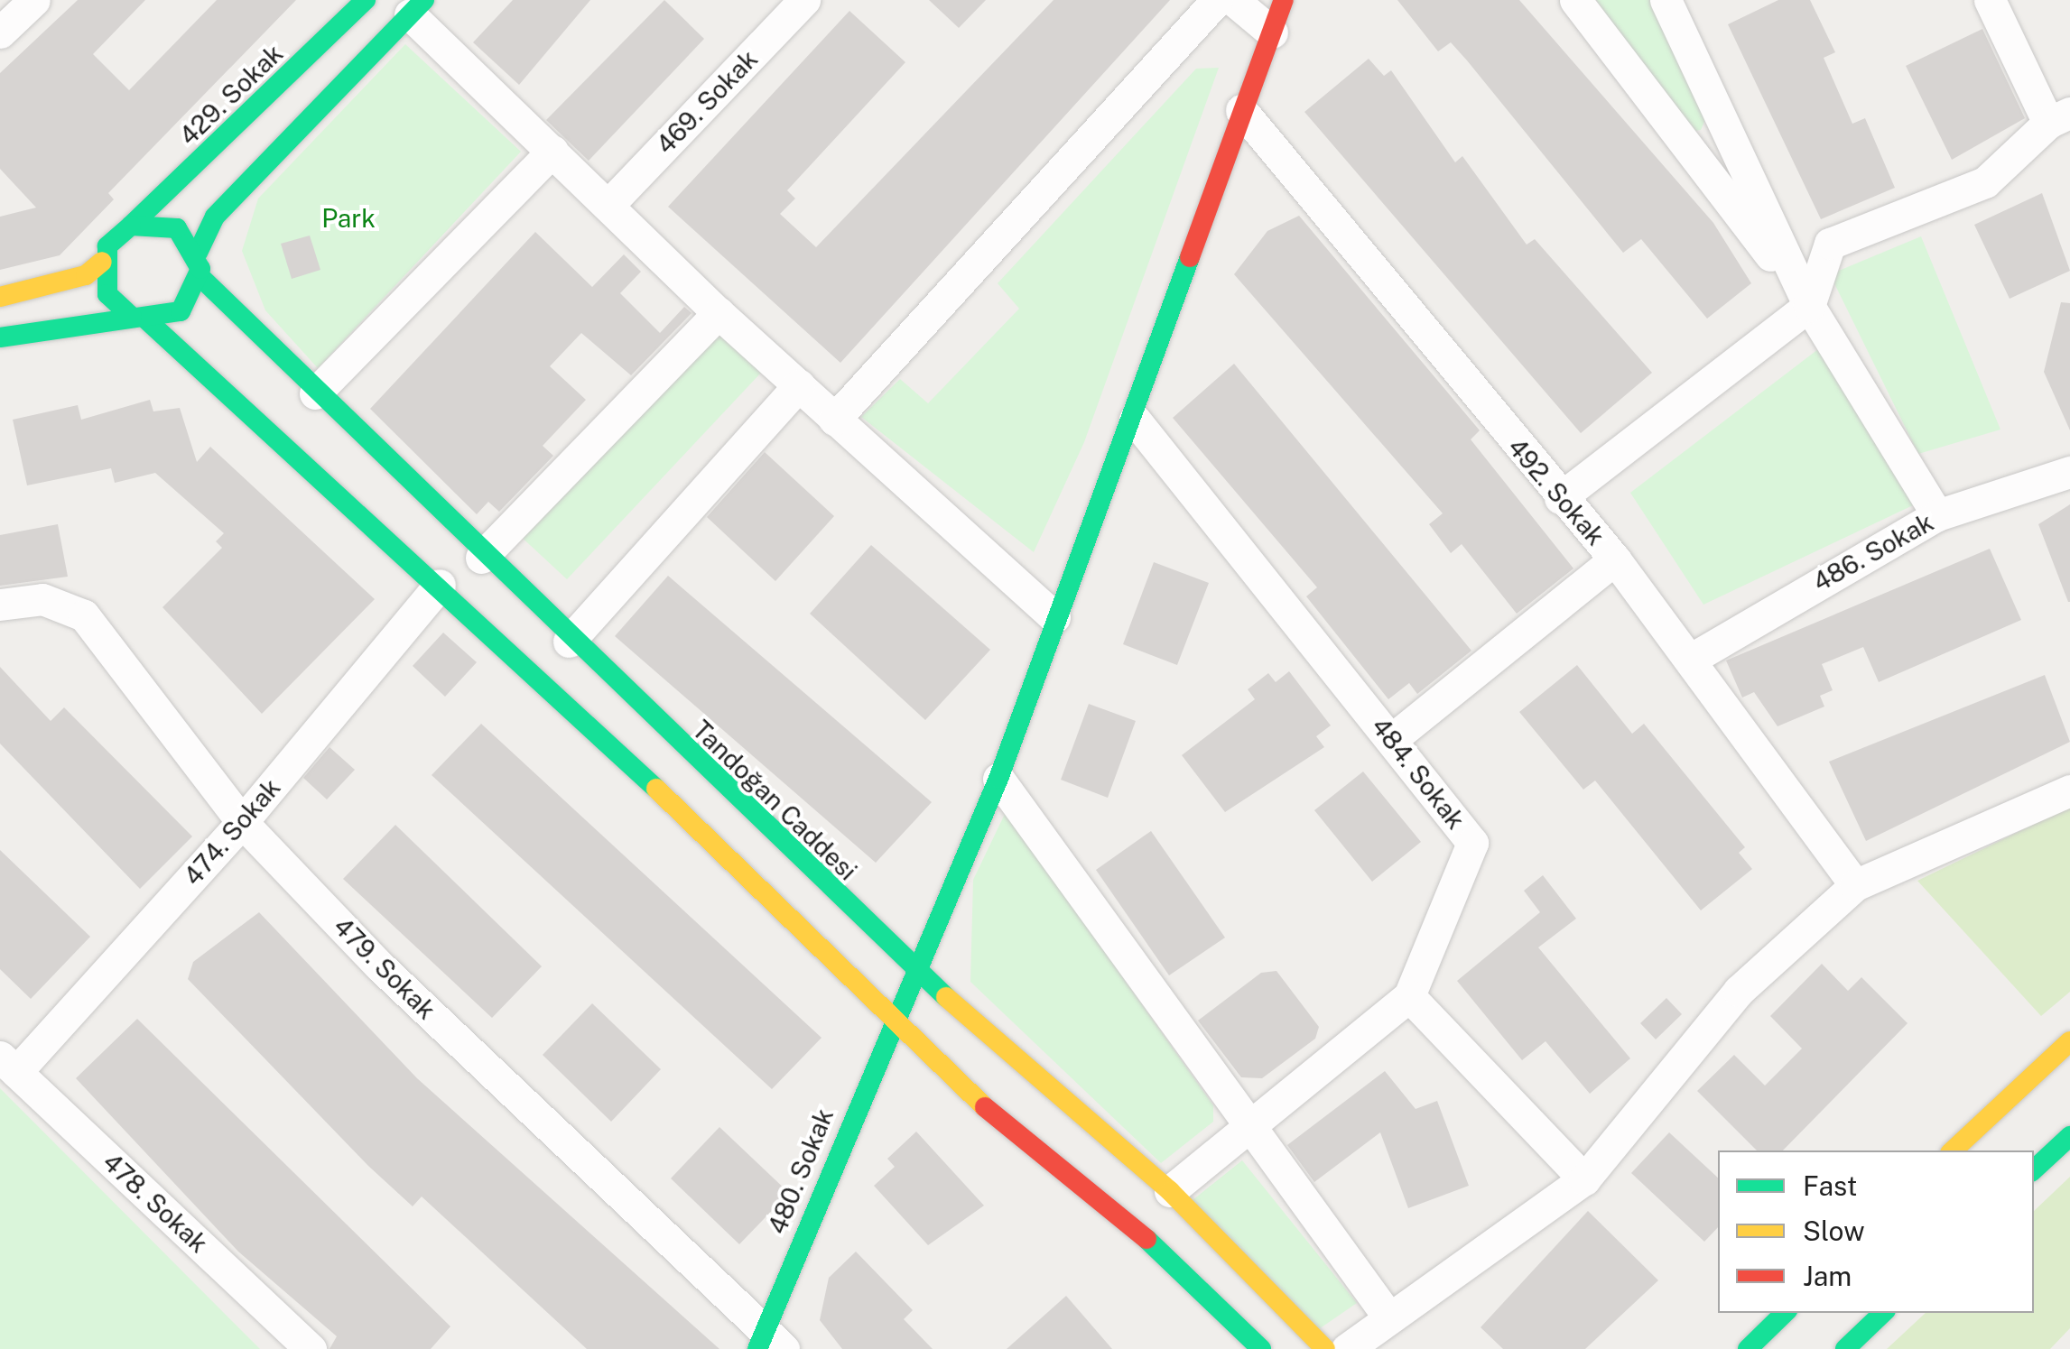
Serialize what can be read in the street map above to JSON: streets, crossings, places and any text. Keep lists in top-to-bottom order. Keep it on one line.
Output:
{"streets":{"main road":["429. Sokak","Tandoğan Caddesi","480. Sokak"],"street":["469. Sokak","492. Sokak","486. Sokak","484. Sokak","474. Sokak","479. Sokak","478. Sokak"]},"crossings":[["429. Sokak","Tandoğan Caddesi"],["492. Sokak","486. Sokak"],["492. Sokak","480. Sokak"],["484. Sokak","480. Sokak"],["Tandoğan Caddesi","480. Sokak"],["474. Sokak","479. Sokak"],["474. Sokak","478. Sokak"],["479. Sokak","480. Sokak"]],"parks":["Park"],"legend":["Fast","Slow","Jam"]}
